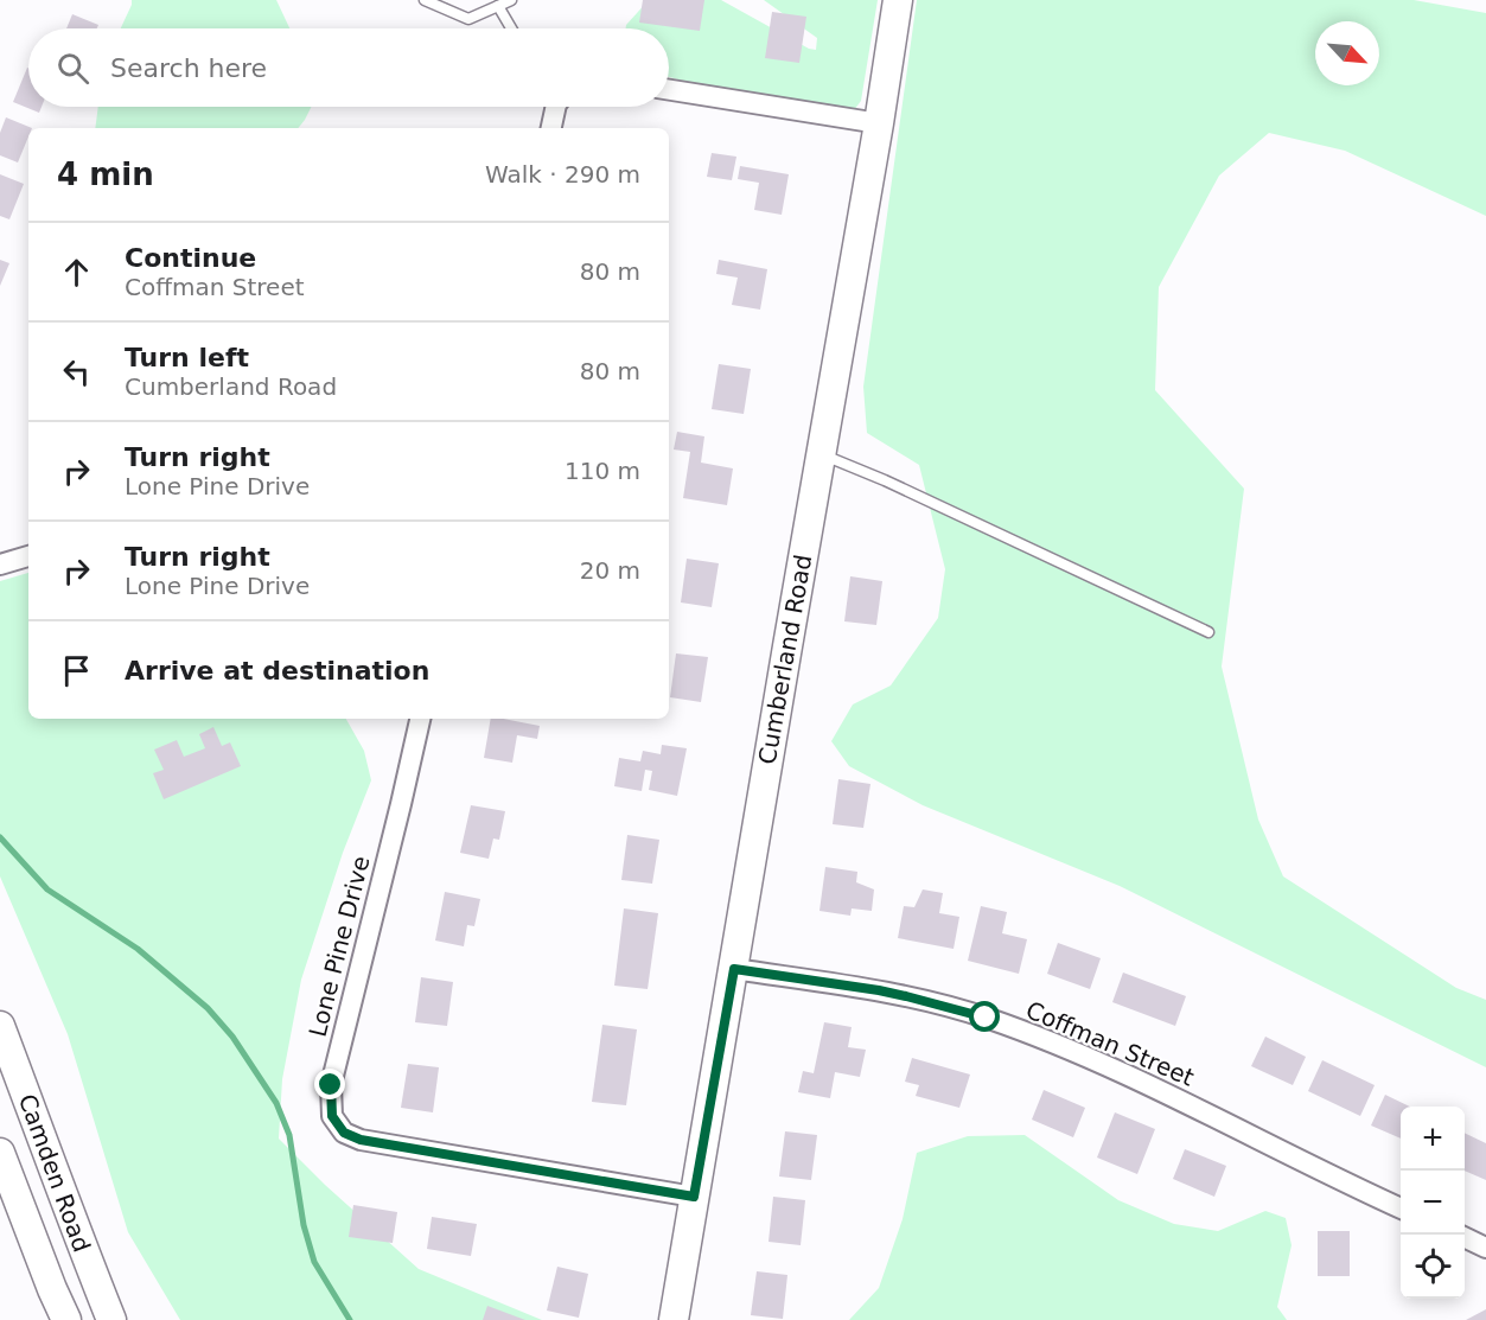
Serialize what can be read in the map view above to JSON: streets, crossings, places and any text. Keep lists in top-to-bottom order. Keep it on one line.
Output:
{"streets":{"main road":["Cumberland Road","Camden Road"],"street":["Lone Pine Drive","Coffman Street"]},"crossings":[["Cumberland Road","Lone Pine Drive"],["Cumberland Road","Coffman Street"]],"north":"bottom right","page":{"search":"Search here","heading":["4 min","Walk · 290 m"],"list":[["Continue","Coffman Street","80 m"],["Turn left","Cumberland Road","80 m"],["Turn right","Lone Pine Drive","110 m"],["Turn right","Lone Pine Drive","20 m"],"Arrive at destination"],"map_buttons":["+","−"]}}
